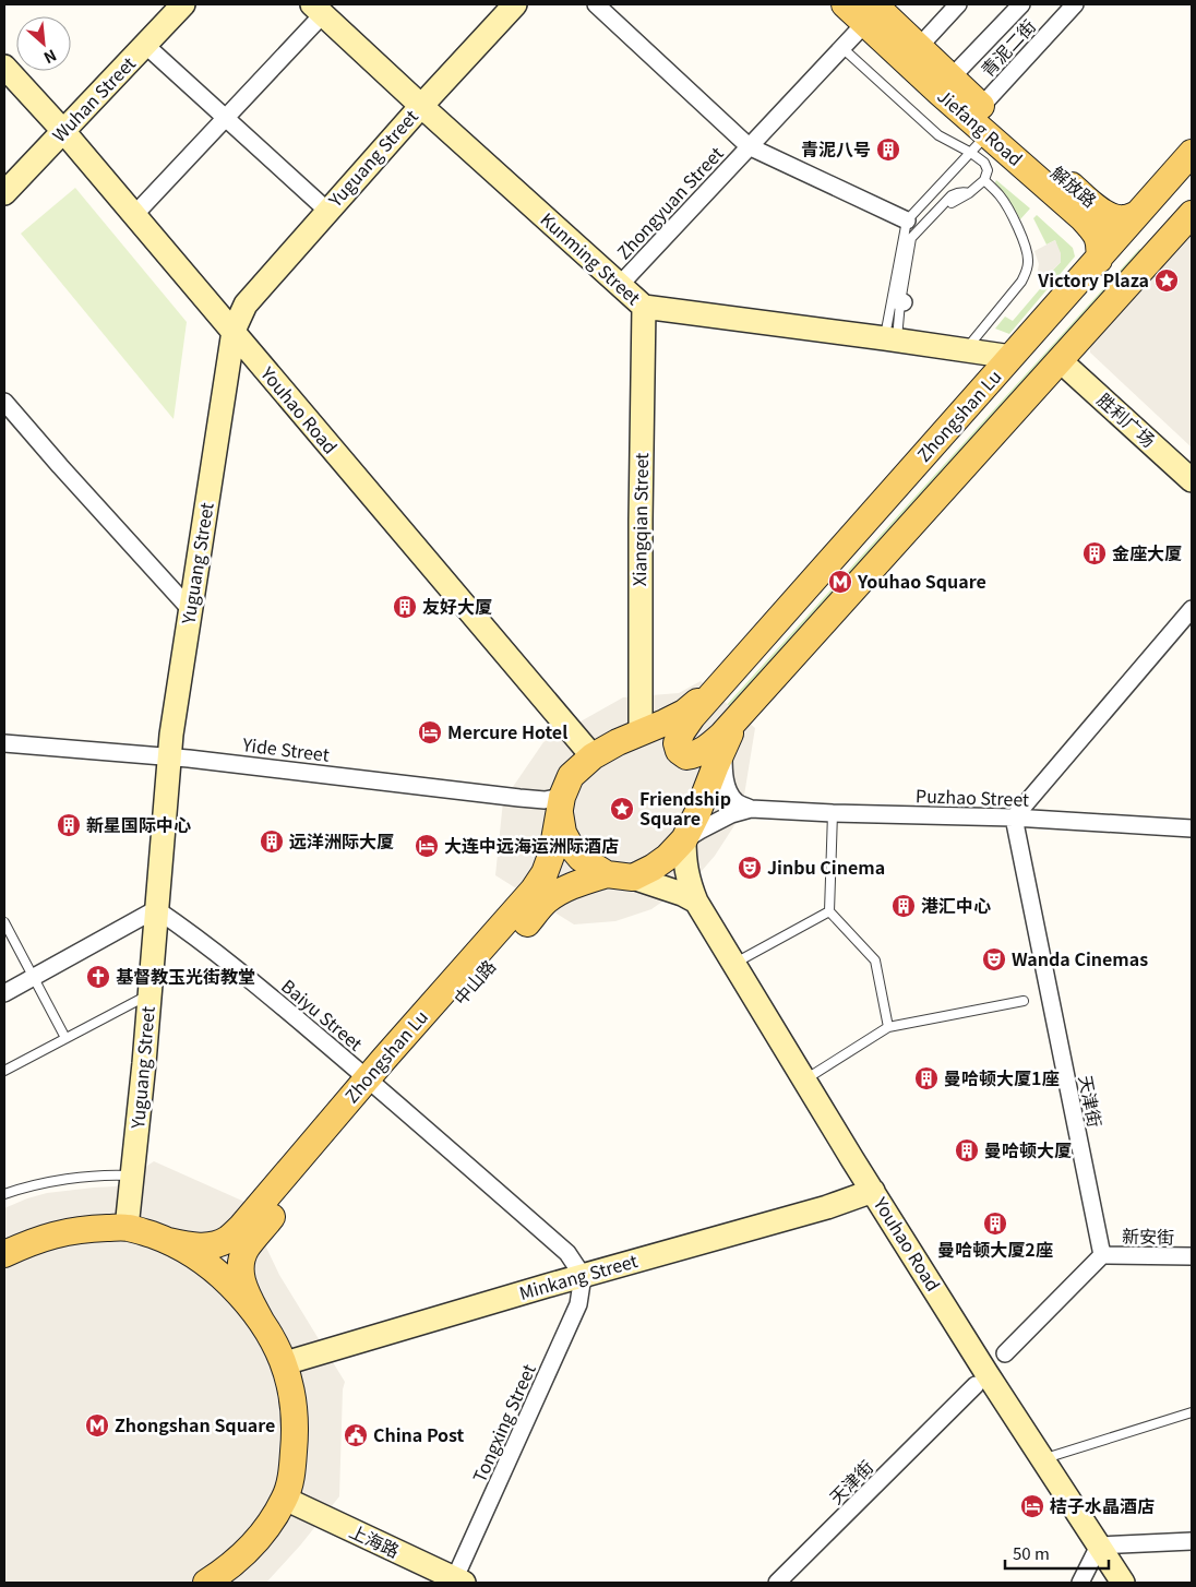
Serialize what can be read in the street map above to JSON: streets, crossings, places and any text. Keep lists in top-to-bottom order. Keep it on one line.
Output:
{"streets":{"main road":["Jiefang Road","解放路","Zhongshan Lu"],"street":["青泥二街","Wuhan Street","Yuguang Street","Zhongyuan Street","Kunming Street","Youhao Road","胜利广场","Xiangqian Street","Yide Street","Puzhao Street","Baiyu Street","天津街","新安街","Minkang Street","Tongxing Street","上海路"]},"crossings":[["青泥二街","Jiefang Road"],["青泥二街","解放路"],["Wuhan Street","Youhao Road"],["Jiefang Road","解放路"],["Jiefang Road","Zhongyuan Street"],["Jiefang Road","Zhongshan Lu"],["Yuguang Street","Kunming Street"],["Yuguang Street","Youhao Road"],["Yuguang Street","Yide Street"],["Yuguang Street","Baiyu Street"],["解放路","Zhongshan Lu"],["Zhongyuan Street","Kunming Street"],["Kunming Street","Zhongshan Lu"],["Kunming Street","Xiangqian Street"],["Youhao Road","Minkang Street"],["Zhongshan Lu","Baiyu Street"],["Puzhao Street","天津街"],["Baiyu Street","Minkang Street"],["Baiyu Street","Tongxing Street"],["天津街","新安街"],["Minkang Street","Tongxing Street"],["Tongxing Street","上海路"]],"places":{"building":["青泥八号","金座大厦","友好大厦","新星国际中心","远洋洲际大厦","港汇中心","曼哈顿大厦1座","曼哈顿大厦","曼哈顿大厦2座"],"place":["Victory Plaza","Friendship Square"],"metro station":["Youhao Square","Zhongshan Square"],"hotel":["Mercure Hotel","大连中远海运洲际酒店","桔子水晶酒店"],"theatre":["Jinbu Cinema","Wanda Cinemas"],"church":["基督教玉光街教堂"],"public building":["China Post"]},"scale_bar":"50 m","north":"bottom right"}
